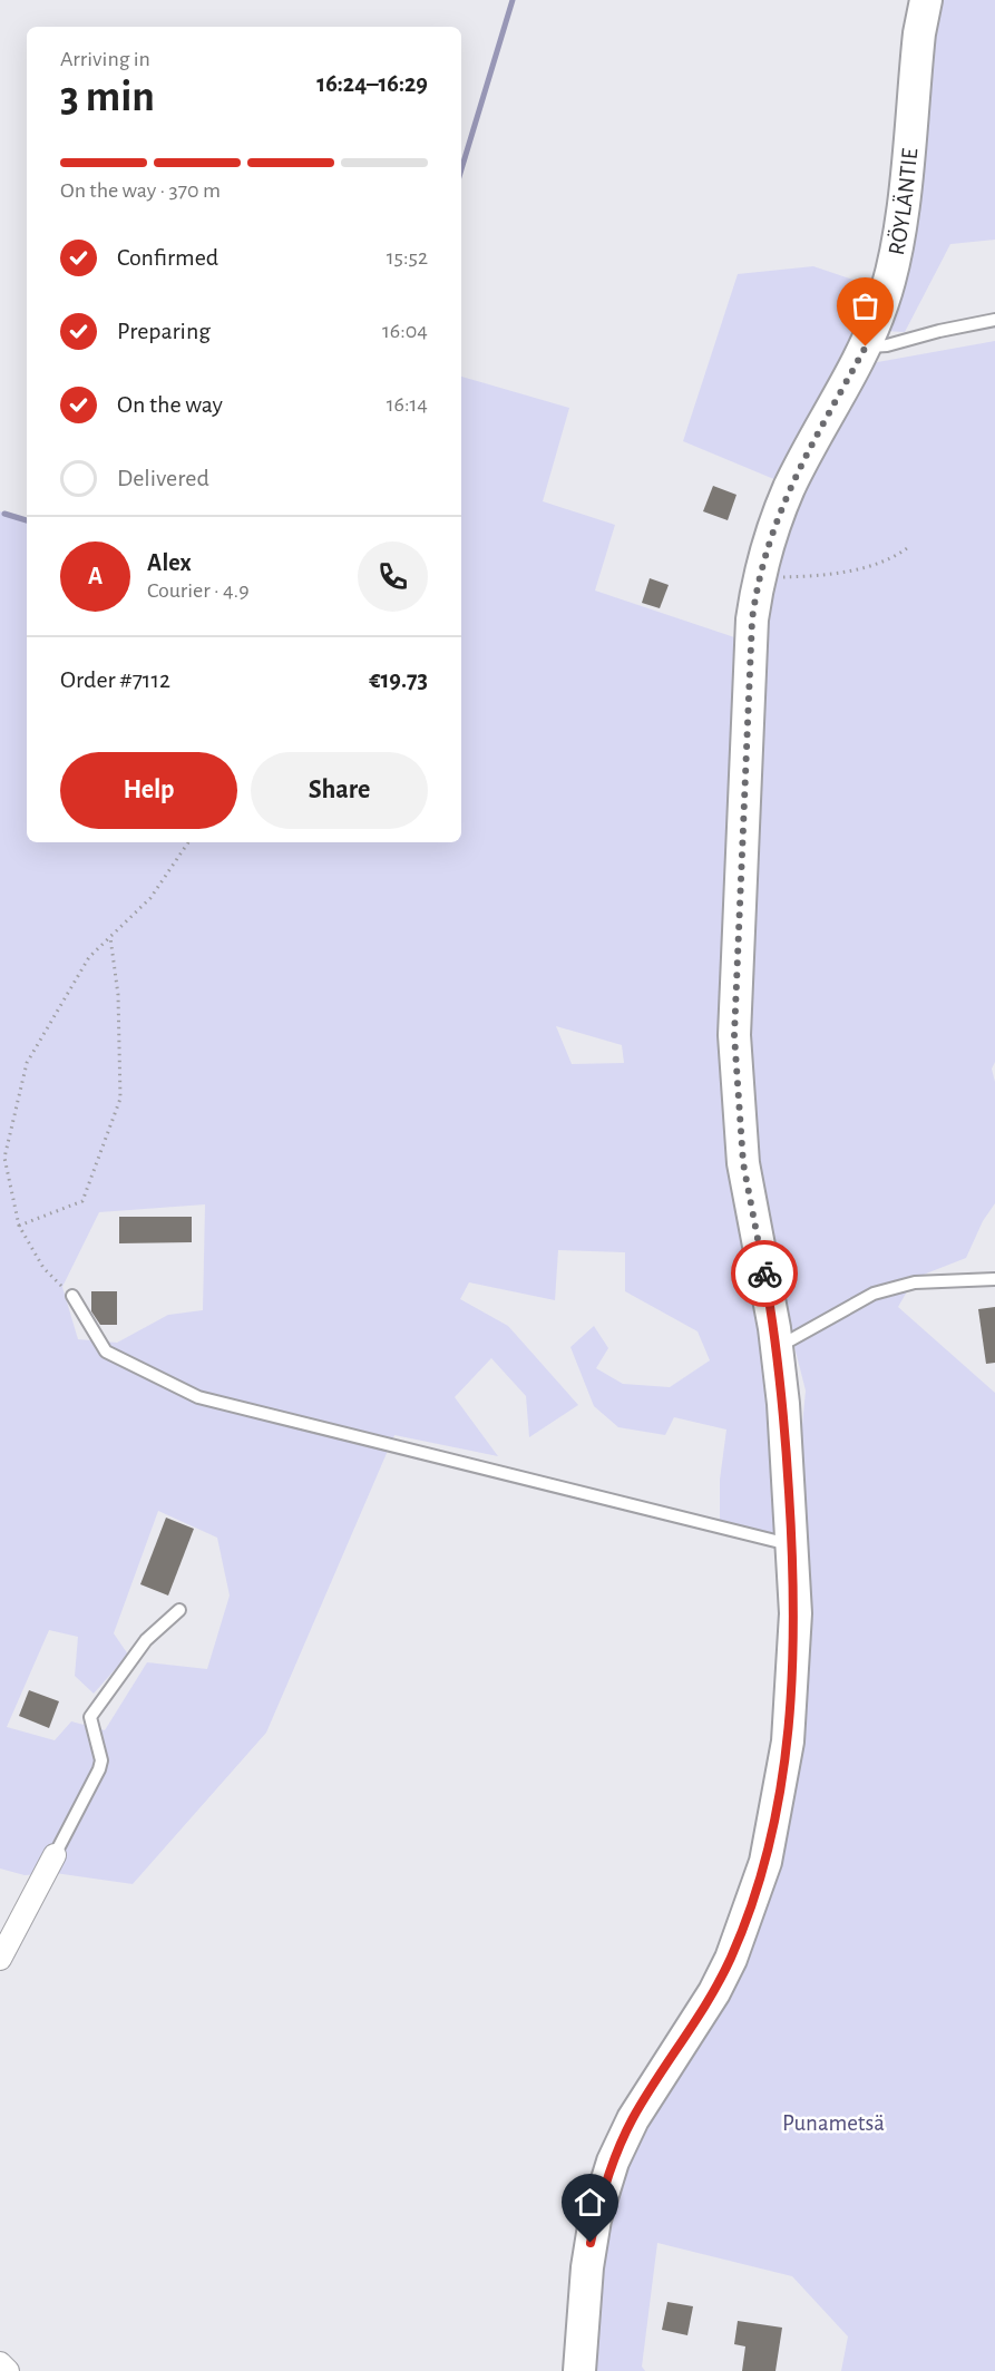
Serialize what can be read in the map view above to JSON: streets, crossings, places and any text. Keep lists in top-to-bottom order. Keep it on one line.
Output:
{"streets":{"street":["RÖYLÄNTIE"]},"parks":["Punametsä"],"page":{"heading":["3 min","Arriving in","16:24–16:29"],"panel":["Alex","Courier · 4.9","Order #7112","€19.73"],"bar":"On the way · 370 m","list":[["Confirmed","15:52"],["Preparing","16:04"],["On the way","16:14"],"Delivered"],"round":"A","buttons":["Help","Share"]}}
